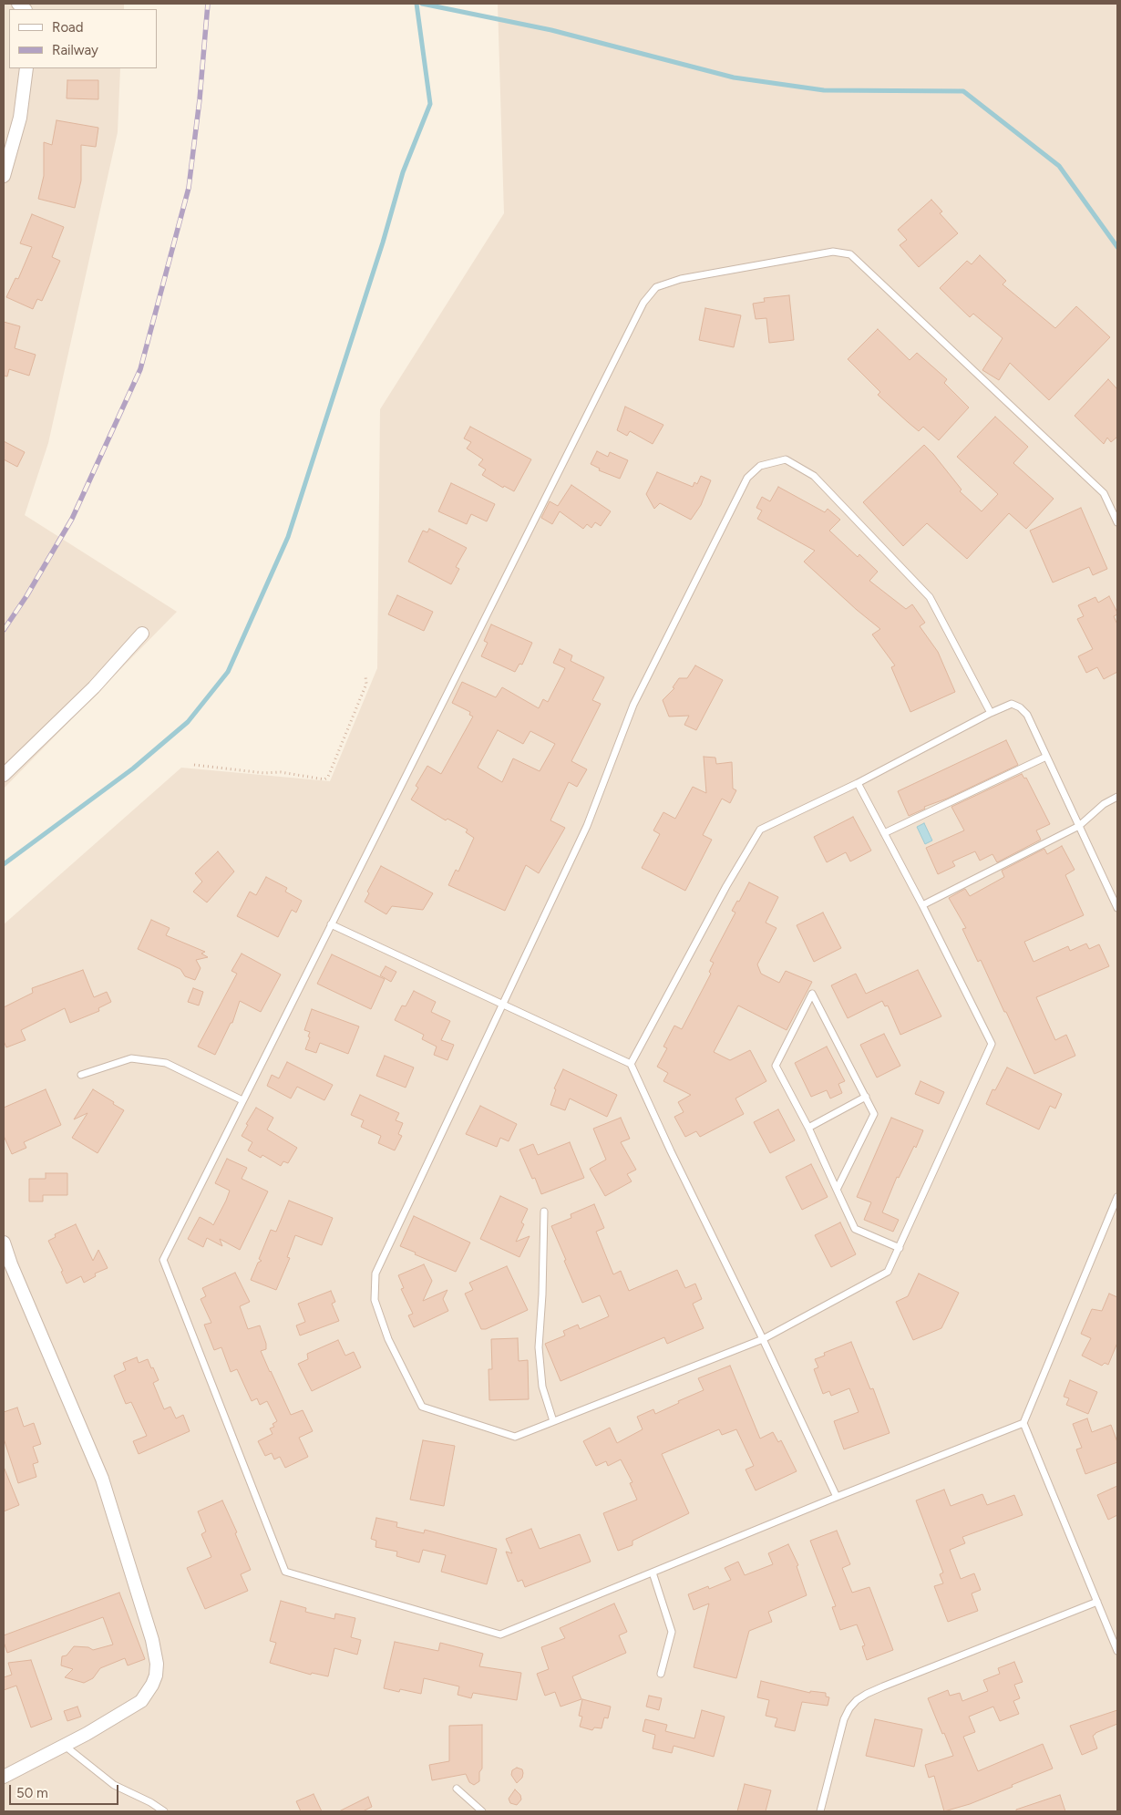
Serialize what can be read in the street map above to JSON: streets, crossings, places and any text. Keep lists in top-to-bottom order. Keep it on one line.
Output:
{"legend":["Road","Railway"],"scale_bar":"50 m"}
